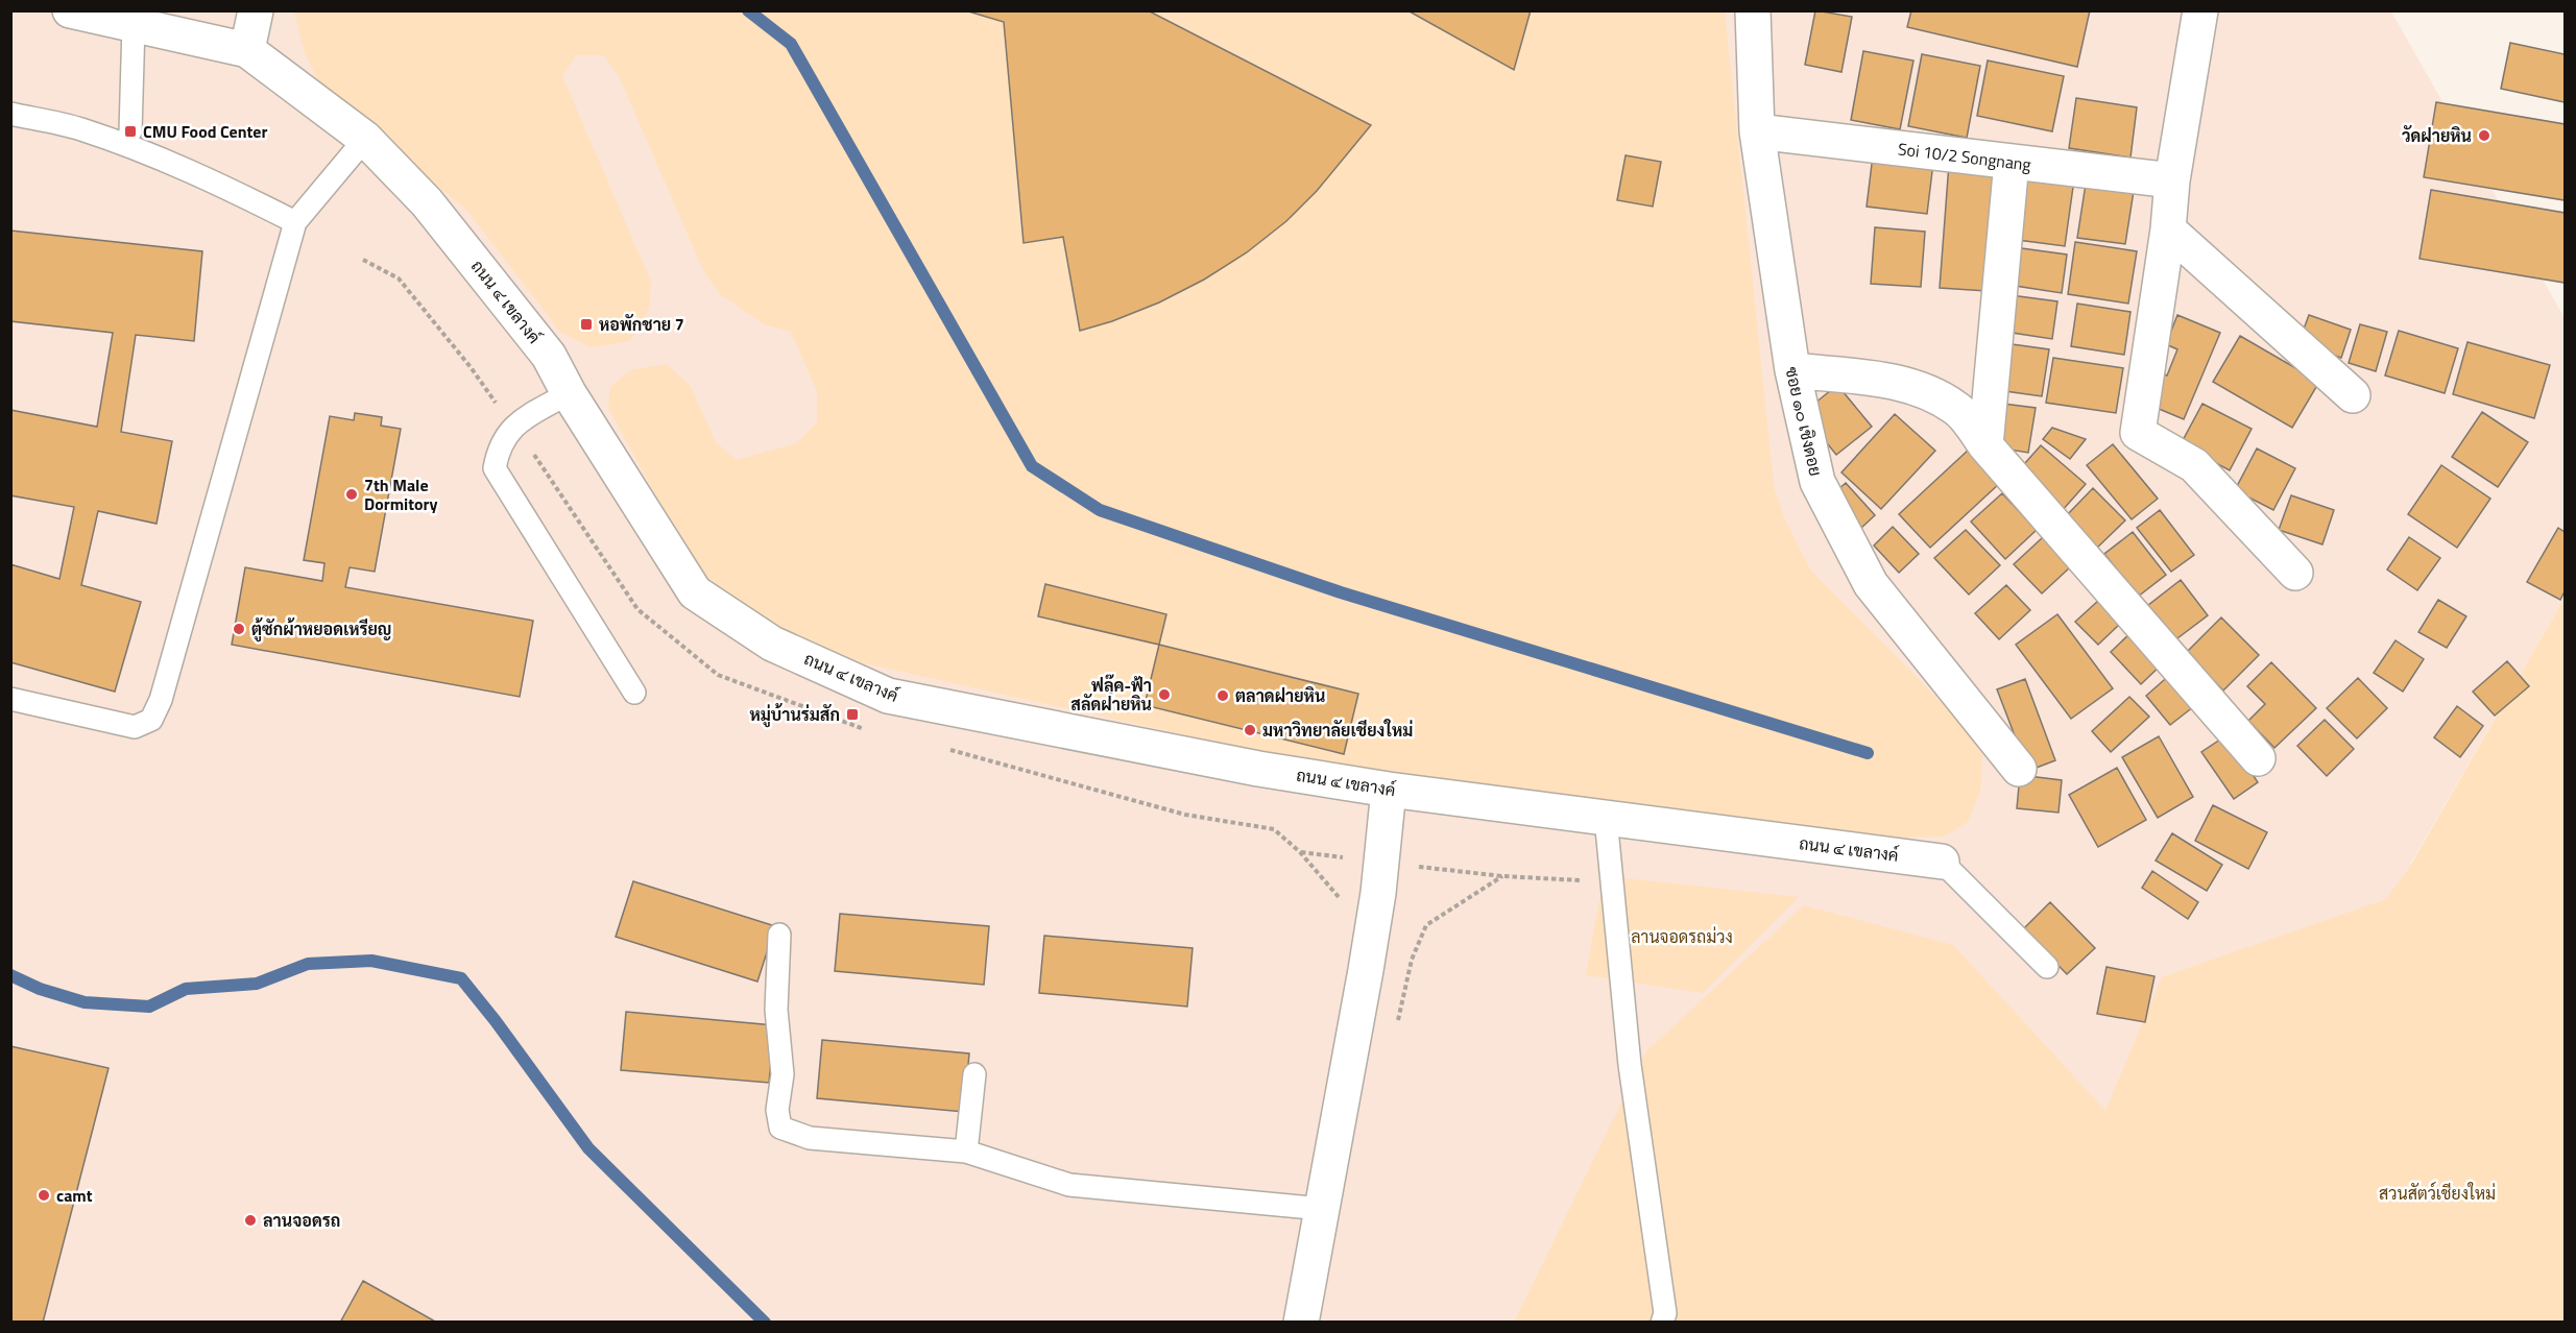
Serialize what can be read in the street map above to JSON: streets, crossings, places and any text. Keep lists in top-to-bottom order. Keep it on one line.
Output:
{"streets":{"street":["Soi 10/2 Songnang","ถนน ๔ เขลางค์","ซอย ๑๐ เชิงดอย"]},"crossings":[["Soi 10/2 Songnang","ซอย ๑๐ เชิงดอย"]],"parks":["ลานจอดรถม่วง","สวนสัตว์เชียงใหม่"],"places":{"transit":["CMU Food Center","หอพักชาย 7","หมู่บ้านร่มสัก"],"other":["วัดฝายหิน","7th Male Dormitory","ตู้ซักผ้าหยอดเหรียญ","ฟลุ๊ค-ฟ้า สลัดฝายหิน","ตลาดฝายหิน","มหาวิทยาลัยเชียงใหม่","camt","ลานจอดรถ"]}}
